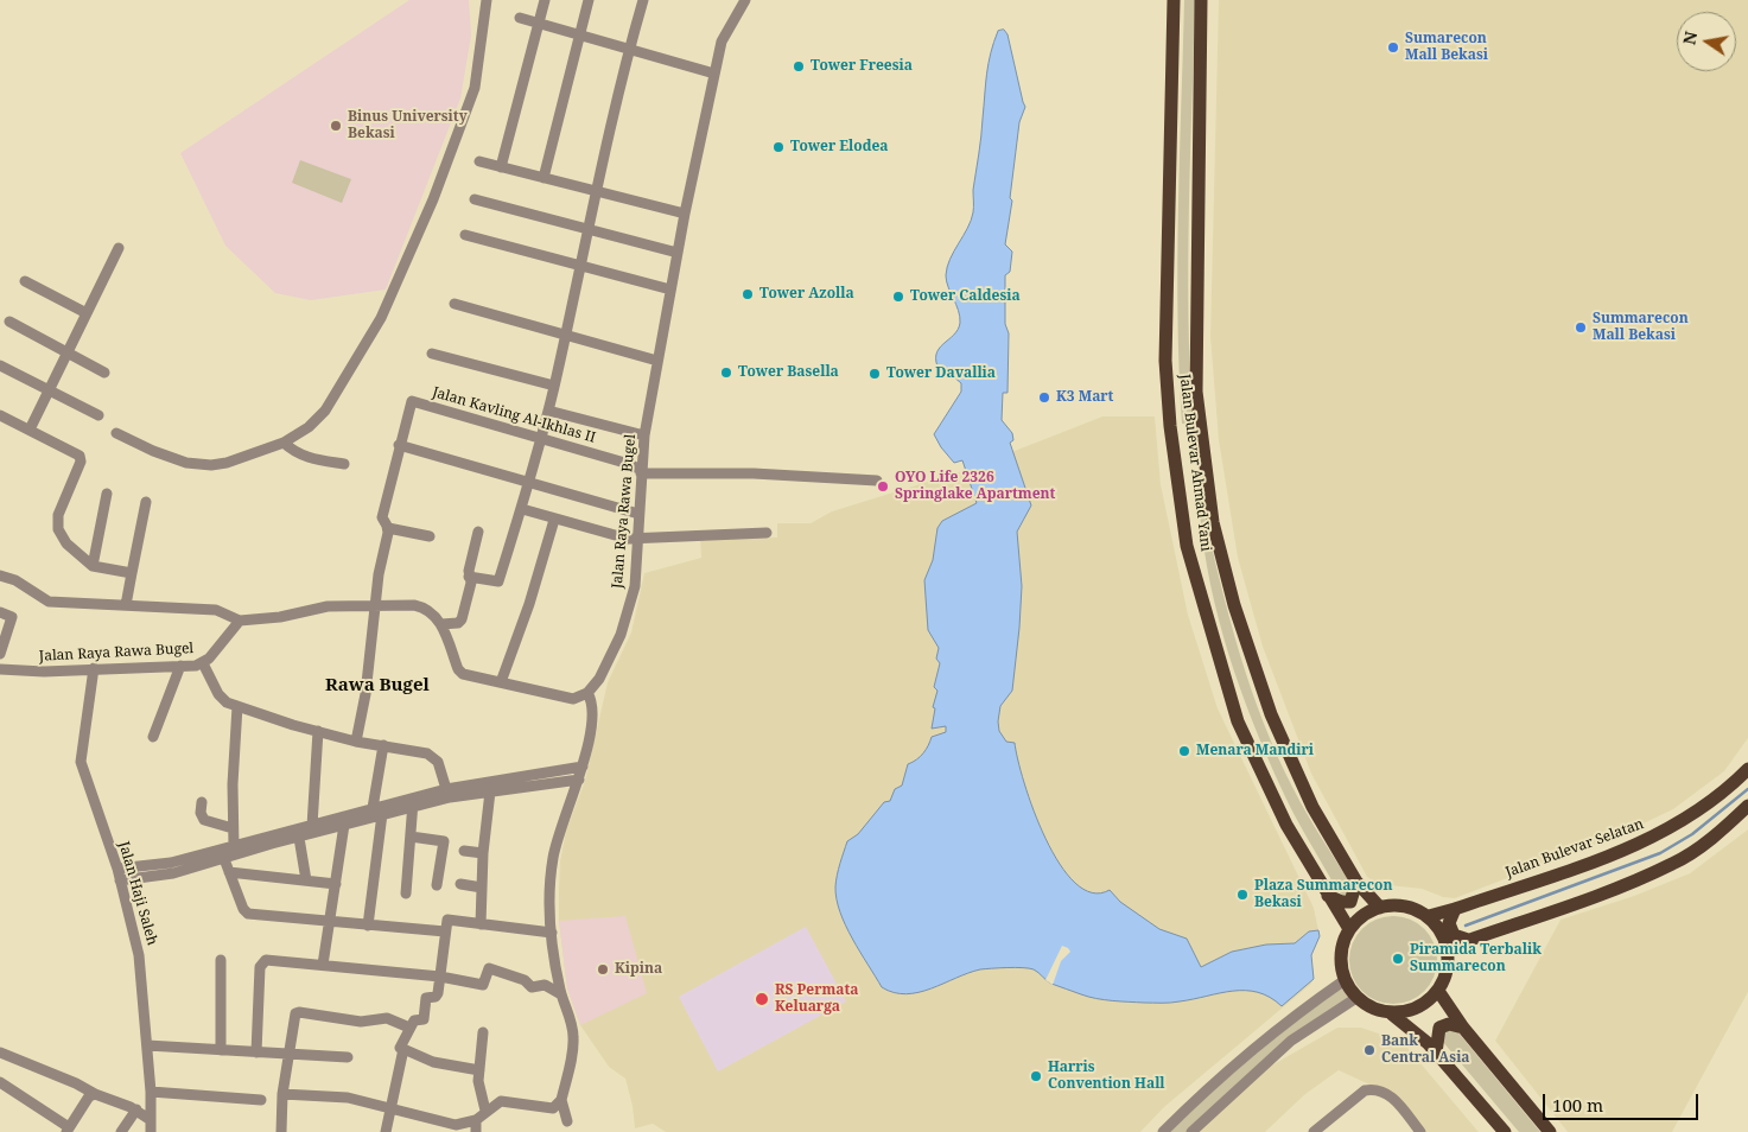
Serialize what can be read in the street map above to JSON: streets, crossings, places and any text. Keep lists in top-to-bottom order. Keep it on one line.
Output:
{"streets":{"main road":["Jalan Bulevar Ahmad Yani","Jalan Bulevar Selatan"],"street":["Jalan Kavling Al-Ikhlas II","Jalan Raya Rawa Bugel","Jalan Haji Saleh"]},"crossings":[["Jalan Kavling Al-Ikhlas II","Jalan Raya Rawa Bugel"],["Jalan Bulevar Ahmad Yani","Jalan Bulevar Selatan"],["Jalan Raya Rawa Bugel","Jalan Haji Saleh"]],"districts":["Rawa Bugel"],"places":["Sumarecon Mall Bekasi","Tower Freesia","Binus University Bekasi","Tower Elodea","Tower Azolla","Tower Caldesia","Summarecon Mall Bekasi","Tower Basella","Tower Davallia","K3 Mart","OYO Life 2326 Springlake Apartment","Menara Mandiri","Plaza Summarecon Bekasi","Piramida Terbalik Summarecon","Kipina","RS Permata Keluarga","Bank Central Asia","Harris Convention Hall"],"scale_bar":"100 m","north":"left"}
